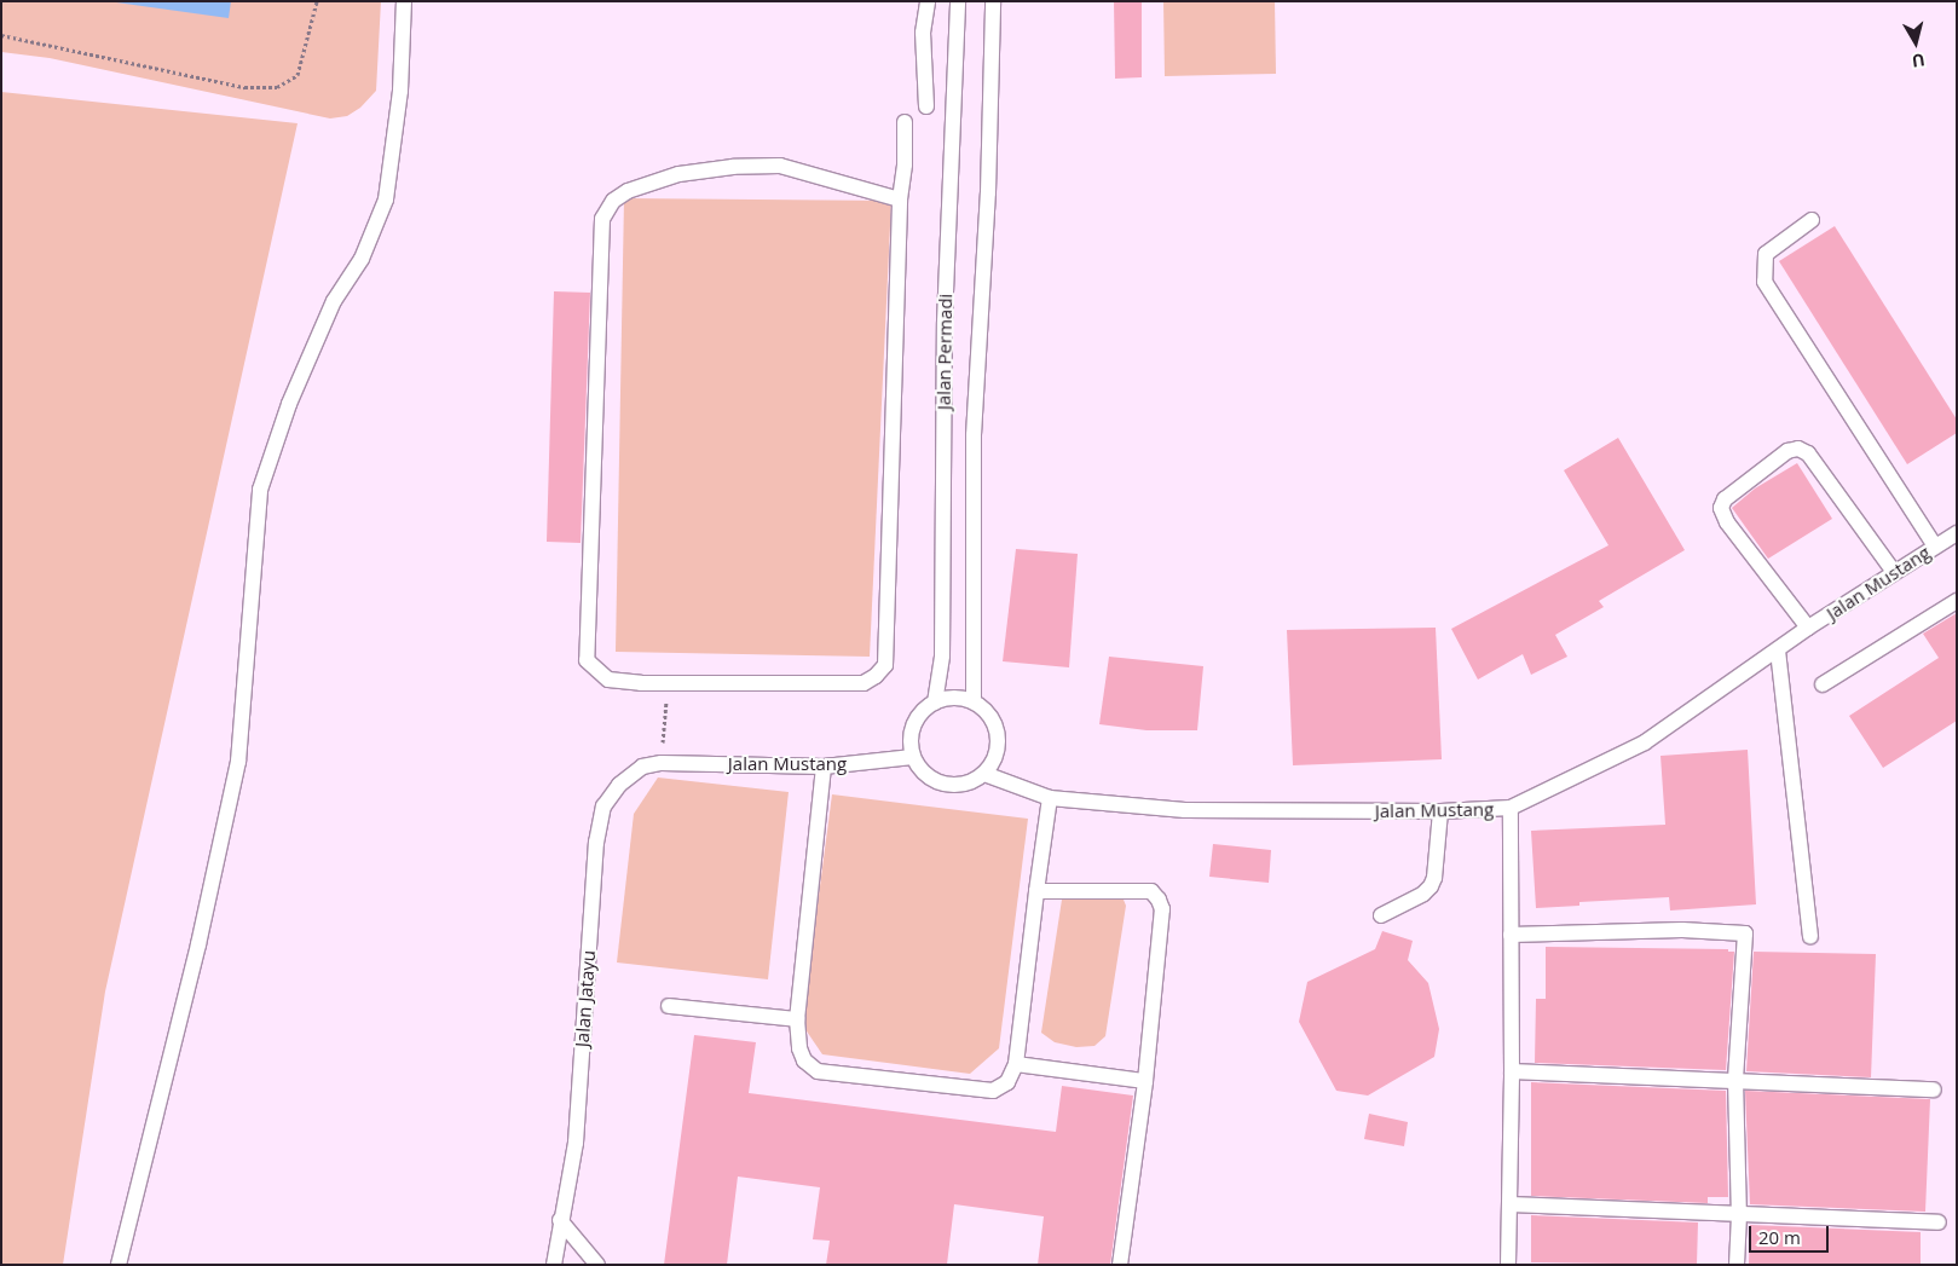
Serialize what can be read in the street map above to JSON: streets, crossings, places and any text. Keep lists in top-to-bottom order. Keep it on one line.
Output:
{"streets":{"lane":["Jalan Permadi","Jalan Mustang","Jalan Jatayu"]},"crossings":[["Jalan Permadi","Jalan Mustang"],["Jalan Mustang","Jalan Jatayu"]],"scale_bar":"20 m","north":"bottom"}
